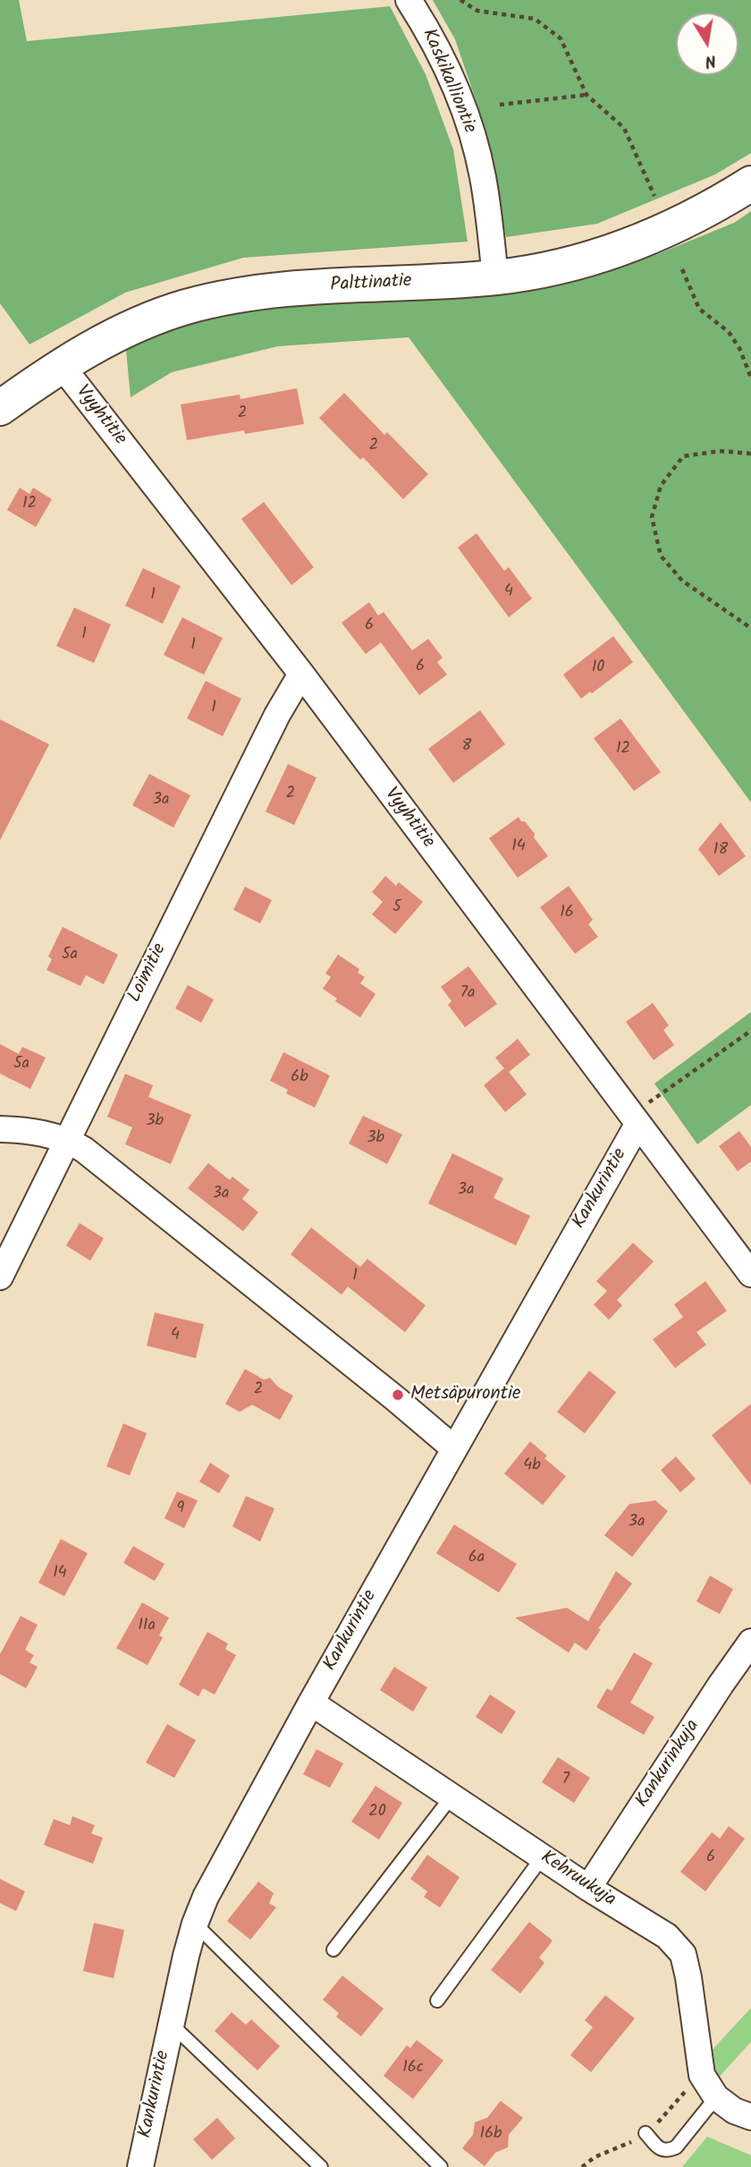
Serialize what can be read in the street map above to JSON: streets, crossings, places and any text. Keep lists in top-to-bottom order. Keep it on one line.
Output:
{"streets":{"street":["Kaskikalliontie","Palttinatie","Vyyhtitie","Loimitie","Kankurintie","Kankurinkuja","Kehruukuja"]},"crossings":[["Kaskikalliontie","Palttinatie"],["Palttinatie","Vyyhtitie"],["Vyyhtitie","Loimitie"],["Vyyhtitie","Kankurintie"],["Kankurintie","Kehruukuja"],["Kankurinkuja","Kehruukuja"]],"places":["Metsäpurontie"],"house_numbers":["2","2","12","4","1","6","1","1","6","10","1","8","12","2","3a","14","18","5","16","5a","7a","5a","6b","3b","3b","3a","3a","1","4","2","4b","9","3a","6a","14","11a","7","20","6","16c","16b"],"north":"bottom"}
